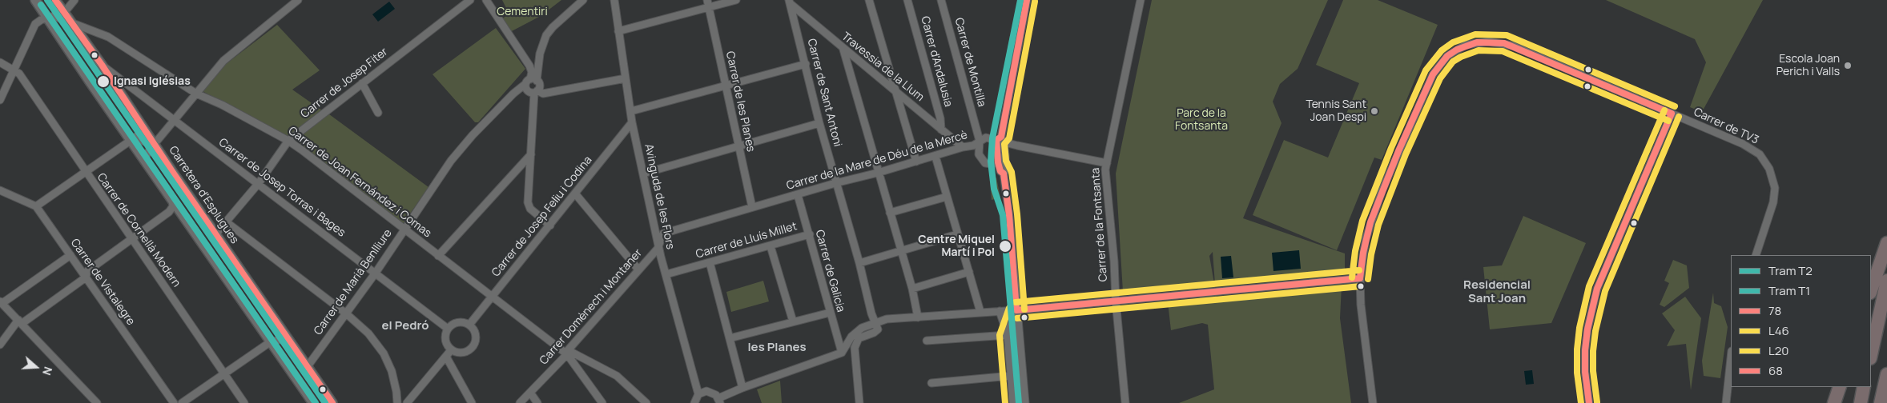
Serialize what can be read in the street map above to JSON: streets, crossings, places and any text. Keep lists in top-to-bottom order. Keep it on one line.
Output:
{"streets":{"street":["Carrer d'Andalusia","Carrer de Montilla","Travessia de la Llum","Carrer de Josep Fiter","Carrer de Sant Antoni","Carrer de les Planes","Carrer de TV3","Carrer de la Mare de Déu de la Mercè","Carrer de Joan Fernández i Comas","Carrer de Josep Torras i Bages","Carretera d'Esplugues","Avinguda de les Flors","Carrer de Josep Feliu i Codina","Carrer de la Fontsanta","Carrer de Cornellà Modern","Carrer de Lluís Millet","Carrer de Galicia","Carrer de Vistalegre","Carrer de Marià Benlliure","Carrer Domènech i Montaner"]},"crossings":[["Carrer d'Andalusia","Travessia de la Llum"],["Carrer de Montilla","Carrer de la Mare de Déu de la Mercè"],["Travessia de la Llum","Carrer de Sant Antoni"],["Travessia de la Llum","Carrer de la Mare de Déu de la Mercè"],["Carrer de Josep Fiter","Carrer de Joan Fernández i Comas"],["Carrer de Josep Fiter","Carrer de Josep Torras i Bages"],["Carrer de Josep Fiter","Carretera d'Esplugues"],["Carrer de Sant Antoni","Carrer de la Mare de Déu de la Mercè"],["Carrer de les Planes","Carrer de la Mare de Déu de la Mercè"],["Carrer de la Mare de Déu de la Mercè","Carrer de la Fontsanta"],["Carrer de la Mare de Déu de la Mercè","Carrer de Galicia"],["Carrer de la Mare de Déu de la Mercè","Carrer Domènech i Montaner"],["Carrer de Joan Fernández i Comas","Carretera d'Esplugues"],["Carrer de Joan Fernández i Comas","Carrer de Josep Feliu i Codina"],["Carrer de Joan Fernández i Comas","Carrer de Marià Benlliure"],["Carrer de Joan Fernández i Comas","Carrer Domènech i Montaner"],["Carrer de Josep Torras i Bages","Carretera d'Esplugues"],["Carrer de Josep Torras i Bages","Carrer de Josep Feliu i Codina"],["Carrer de Josep Torras i Bages","Carrer de Marià Benlliure"],["Carretera d'Esplugues","Carrer de Marià Benlliure"],["Avinguda de les Flors","Carrer de Josep Feliu i Codina"],["Avinguda de les Flors","Carrer de Lluís Millet"],["Avinguda de les Flors","Carrer Domènech i Montaner"],["Carrer de Lluís Millet","Carrer de Galicia"]],"districts":["Residencial Sant Joan","el Pedró","les Planes"],"parks":["Cementiri","Parc de la Fontsanta"],"places":["Escola Joan Perich i Valls","Ignasi Iglésias","Tennis Sant Joan Despi","Centre Miquel Martí i Pol"],"lines":["tram line T2","transit line 78","transit line 68","transit line L46","tram line T1","transit line L20"],"legend":["Tram T2","Tram T1","78","L46","L20","68"],"north":"right"}
